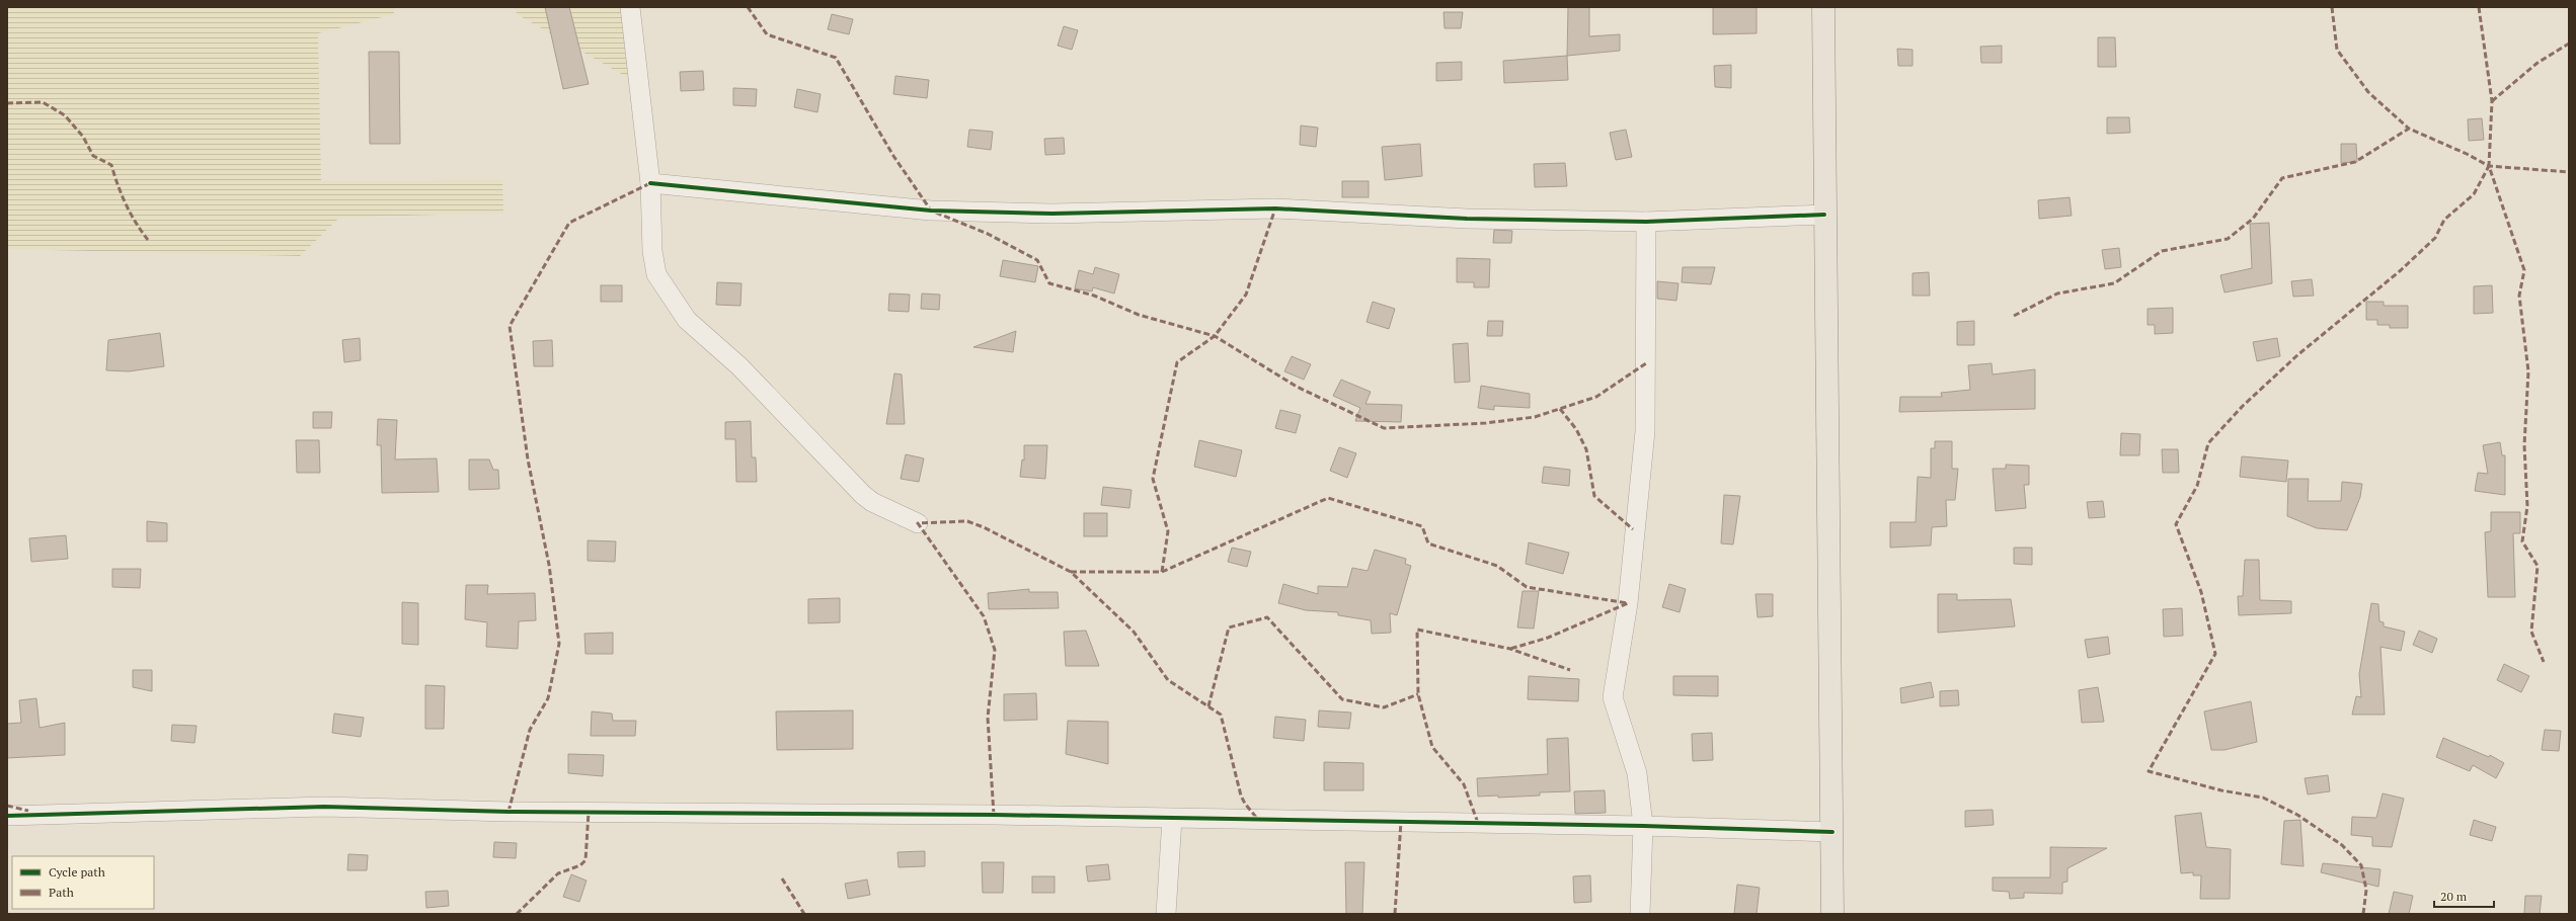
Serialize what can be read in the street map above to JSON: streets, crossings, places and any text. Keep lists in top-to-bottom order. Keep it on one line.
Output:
{"legend":["Cycle path","Path"],"scale_bar":"20 m"}
